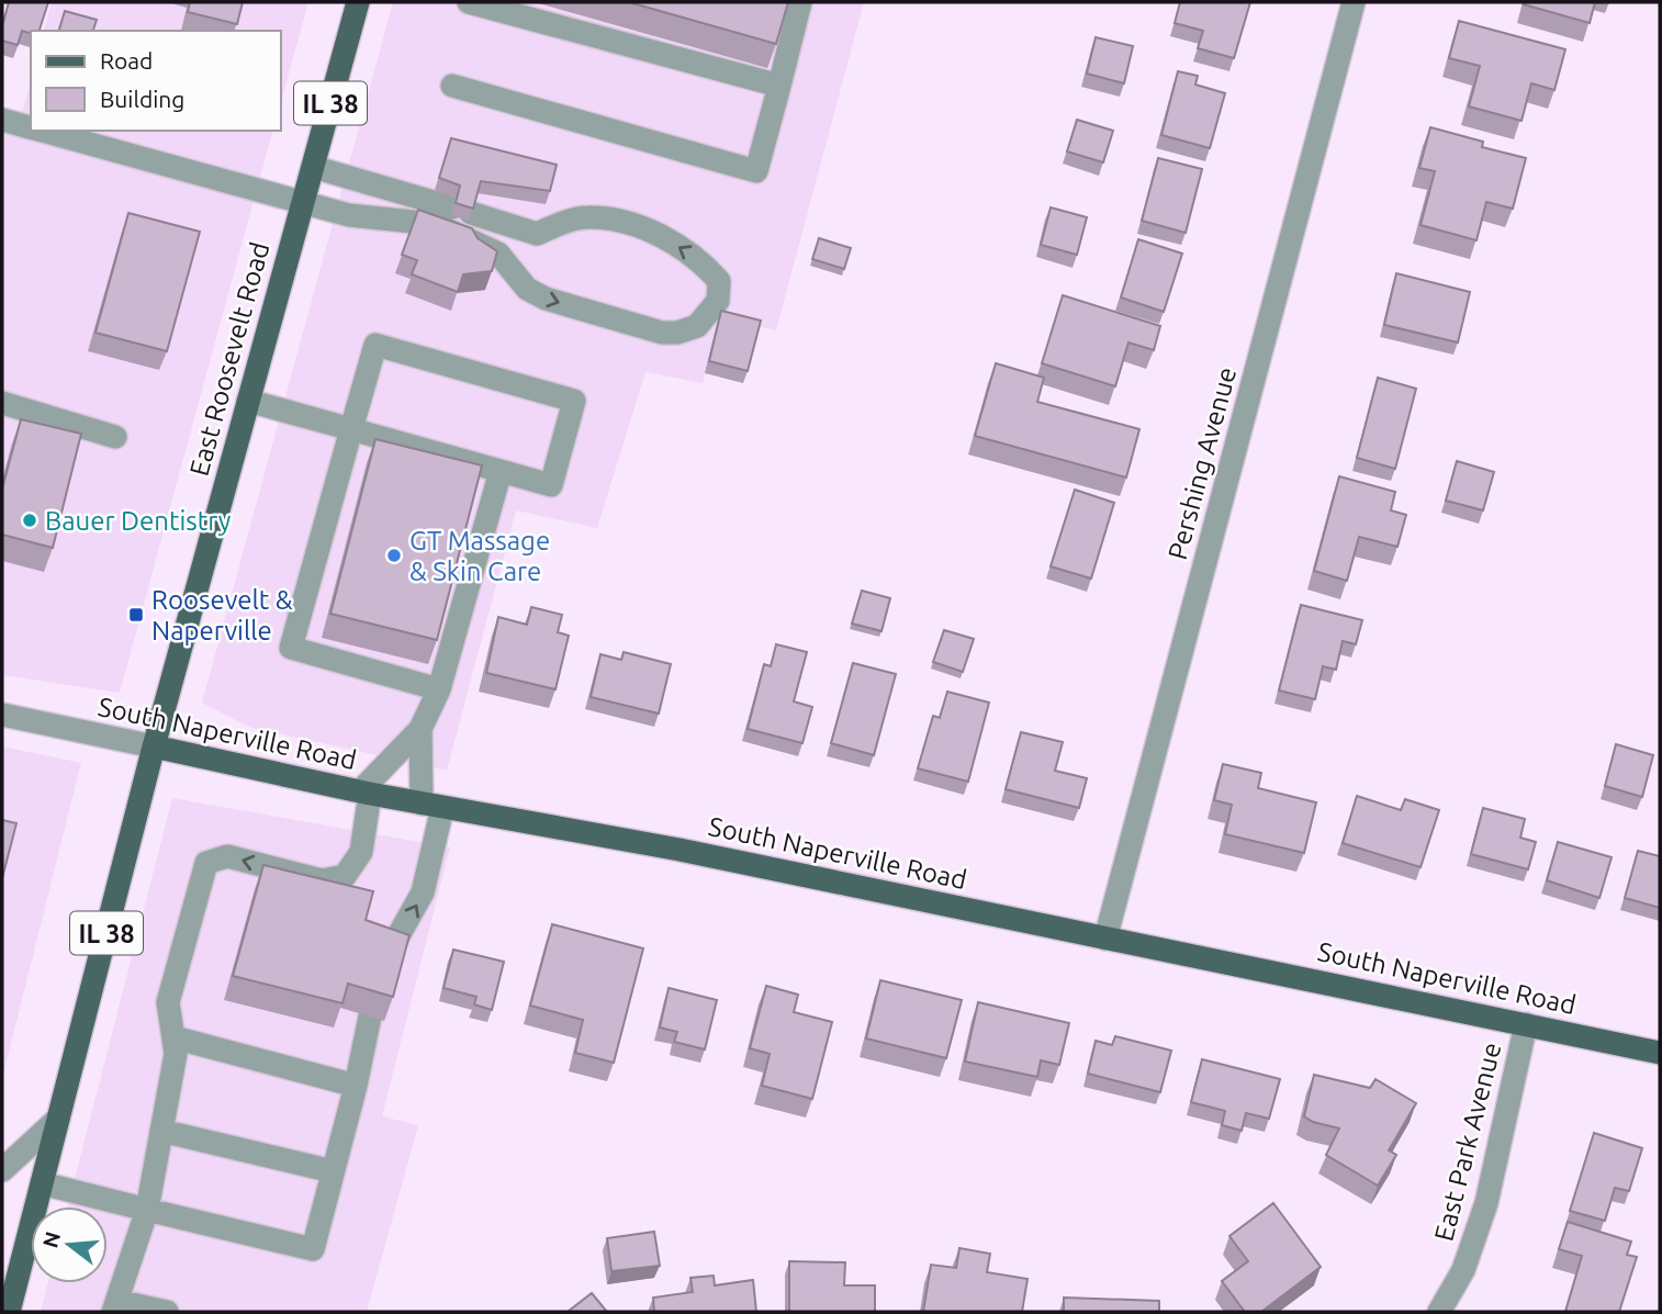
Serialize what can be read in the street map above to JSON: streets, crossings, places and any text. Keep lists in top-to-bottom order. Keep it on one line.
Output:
{"streets":{"main road":["IL 38","East Roosevelt Road","South Naperville Road"],"street":["Pershing Avenue","East Park Avenue"]},"crossings":[["East Roosevelt Road","South Naperville Road"],["Pershing Avenue","South Naperville Road"],["South Naperville Road","East Park Avenue"]],"places":{"other":["Bauer Dentistry","GT Massage & Skin Care"],"transit":["Roosevelt & Naperville"]},"legend":["Road","Building"],"north":"left"}
